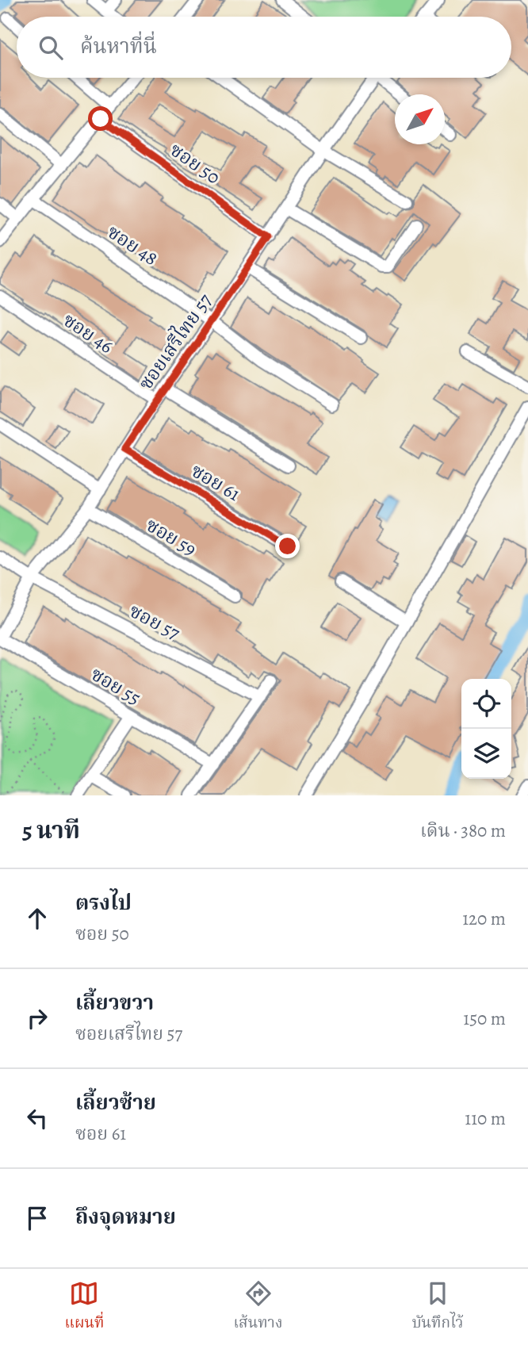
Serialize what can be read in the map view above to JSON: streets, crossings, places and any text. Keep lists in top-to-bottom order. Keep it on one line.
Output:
{"streets":{"street":["ซอย 50","ซอย 48","ซอย 46","ซอยเสรีไทย 57","ซอย 61","ซอย 59","ซอย 57","ซอย 55"]},"crossings":[["ซอย 50","ซอยเสรีไทย 57"],["ซอย 48","ซอยเสรีไทย 57"],["ซอย 46","ซอยเสรีไทย 57"],["ซอยเสรีไทย 57","ซอย 61"],["ซอยเสรีไทย 57","ซอย 59"],["ซอยเสรีไทย 57","ซอย 57"],["ซอยเสรีไทย 57","ซอย 55"]],"north":"top right","page":{"search":"ค้นหาที่นี่","heading":["5 นาที","เดิน · 380 m"],"list":[["ตรงไป","ซอย 50","120 m"],["เลี้ยวขวา","ซอยเสรีไทย 57","150 m"],["เลี้ยวซ้าย","ซอย 61","110 m"],"ถึงจุดหมาย"],"nav":["แผนที่","เส้นทาง","บันทึกไว้"]}}
